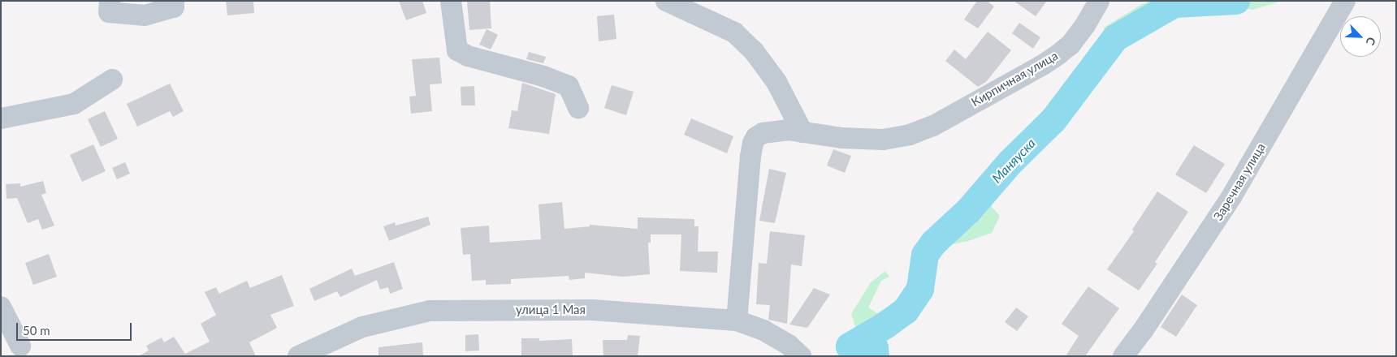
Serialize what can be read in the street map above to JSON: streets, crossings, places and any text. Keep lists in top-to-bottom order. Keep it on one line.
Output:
{"streets":{"street":["Кирпичная улица","Заречная улица","улица 1 Мая"]},"crossings":[["Кирпичная улица","улица 1 Мая"]],"water":["Маняуска"],"scale_bar":"50 m","north":"bottom right"}
